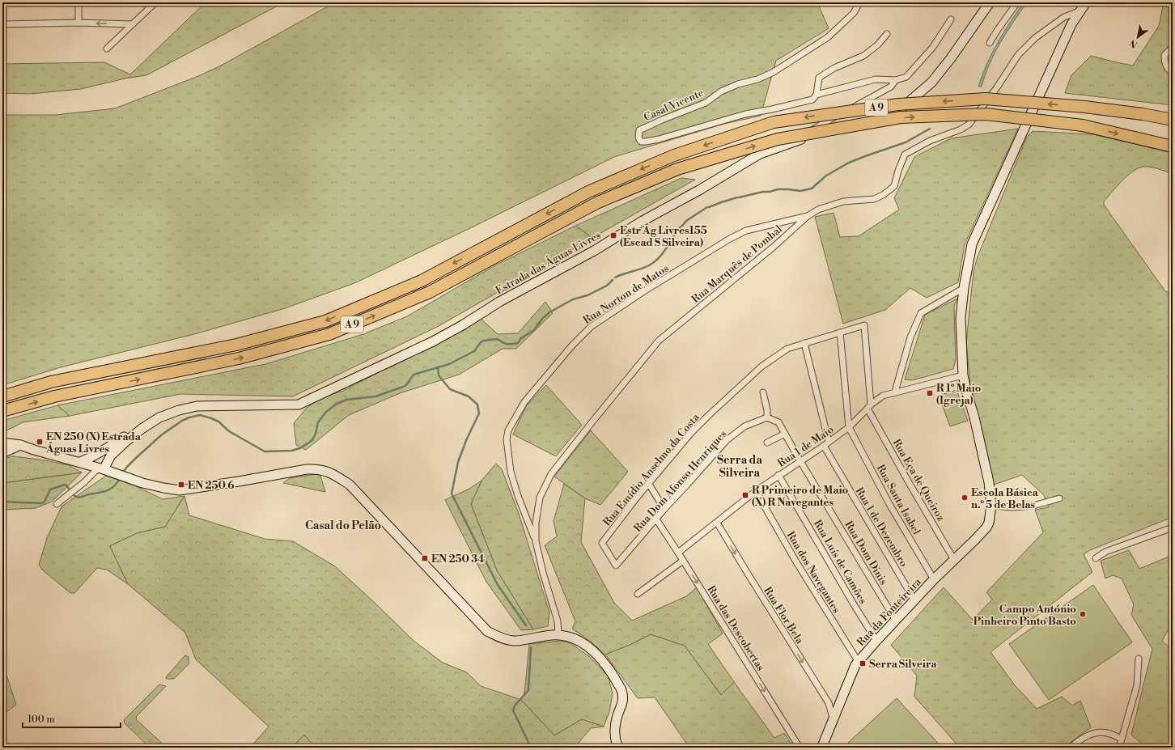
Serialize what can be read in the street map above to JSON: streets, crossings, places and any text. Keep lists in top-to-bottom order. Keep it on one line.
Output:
{"streets":{"highway":["A 9"],"street":["Casal Vicente","Estrada das Águas Livres","Rua Marquês de Pombal","Rua Norton de Matos","Rua 1 de Maio","Rua Emídio Anselmo da Costa","Rua Eça de Queiroz","Rua Dom Afonso Henriques","Rua Santa Isabel","Rua 1 de Dezembro","Rua Dom Dinis","Rua Luís de Camões","Rua dos Navegantes","Rua da Fonteireira","Rua Flor Bela","Rua das Descobertas"]},"crossings":[["Rua Marquês de Pombal","Rua Norton de Matos"],["Rua Marquês de Pombal","Rua da Fonteireira"],["Rua 1 de Maio","Rua Emídio Anselmo da Costa"],["Rua 1 de Maio","Rua Eça de Queiroz"],["Rua 1 de Maio","Rua Santa Isabel"],["Rua 1 de Maio","Rua 1 de Dezembro"],["Rua 1 de Maio","Rua Dom Dinis"],["Rua 1 de Maio","Rua Luís de Camões"],["Rua 1 de Maio","Rua dos Navegantes"],["Rua 1 de Maio","Rua da Fonteireira"],["Rua 1 de Maio","Rua Flor Bela"],["Rua 1 de Maio","Rua das Descobertas"],["Rua Emídio Anselmo da Costa","Rua Eça de Queiroz"],["Rua Emídio Anselmo da Costa","Rua Dom Afonso Henriques"],["Rua Eça de Queiroz","Rua da Fonteireira"],["Rua Dom Afonso Henriques","Rua das Descobertas"],["Rua Santa Isabel","Rua da Fonteireira"],["Rua 1 de Dezembro","Rua da Fonteireira"],["Rua Dom Dinis","Rua da Fonteireira"],["Rua Luís de Camões","Rua da Fonteireira"],["Rua dos Navegantes","Rua da Fonteireira"],["Rua da Fonteireira","Rua Flor Bela"]],"one_way":["Rua Flor Bela","Rua das Descobertas"],"districts":["Serra da Silveira","Casal do Pelão"],"places":{"transit":["Estr Ág Livres155 (Escad S Silveira)","R 1º Maio (Igreja)","EN 250 (X) Estrada Águas Livres","EN 250 6","R Primeiro de Maio (X) R Navegantes","EN 250 34","Serra Silveira"],"other":["Escola Básica n.º 5 de Belas","Campo António Pinheiro Pinto Basto"]},"scale_bar":"100 m","north":"bottom left"}
